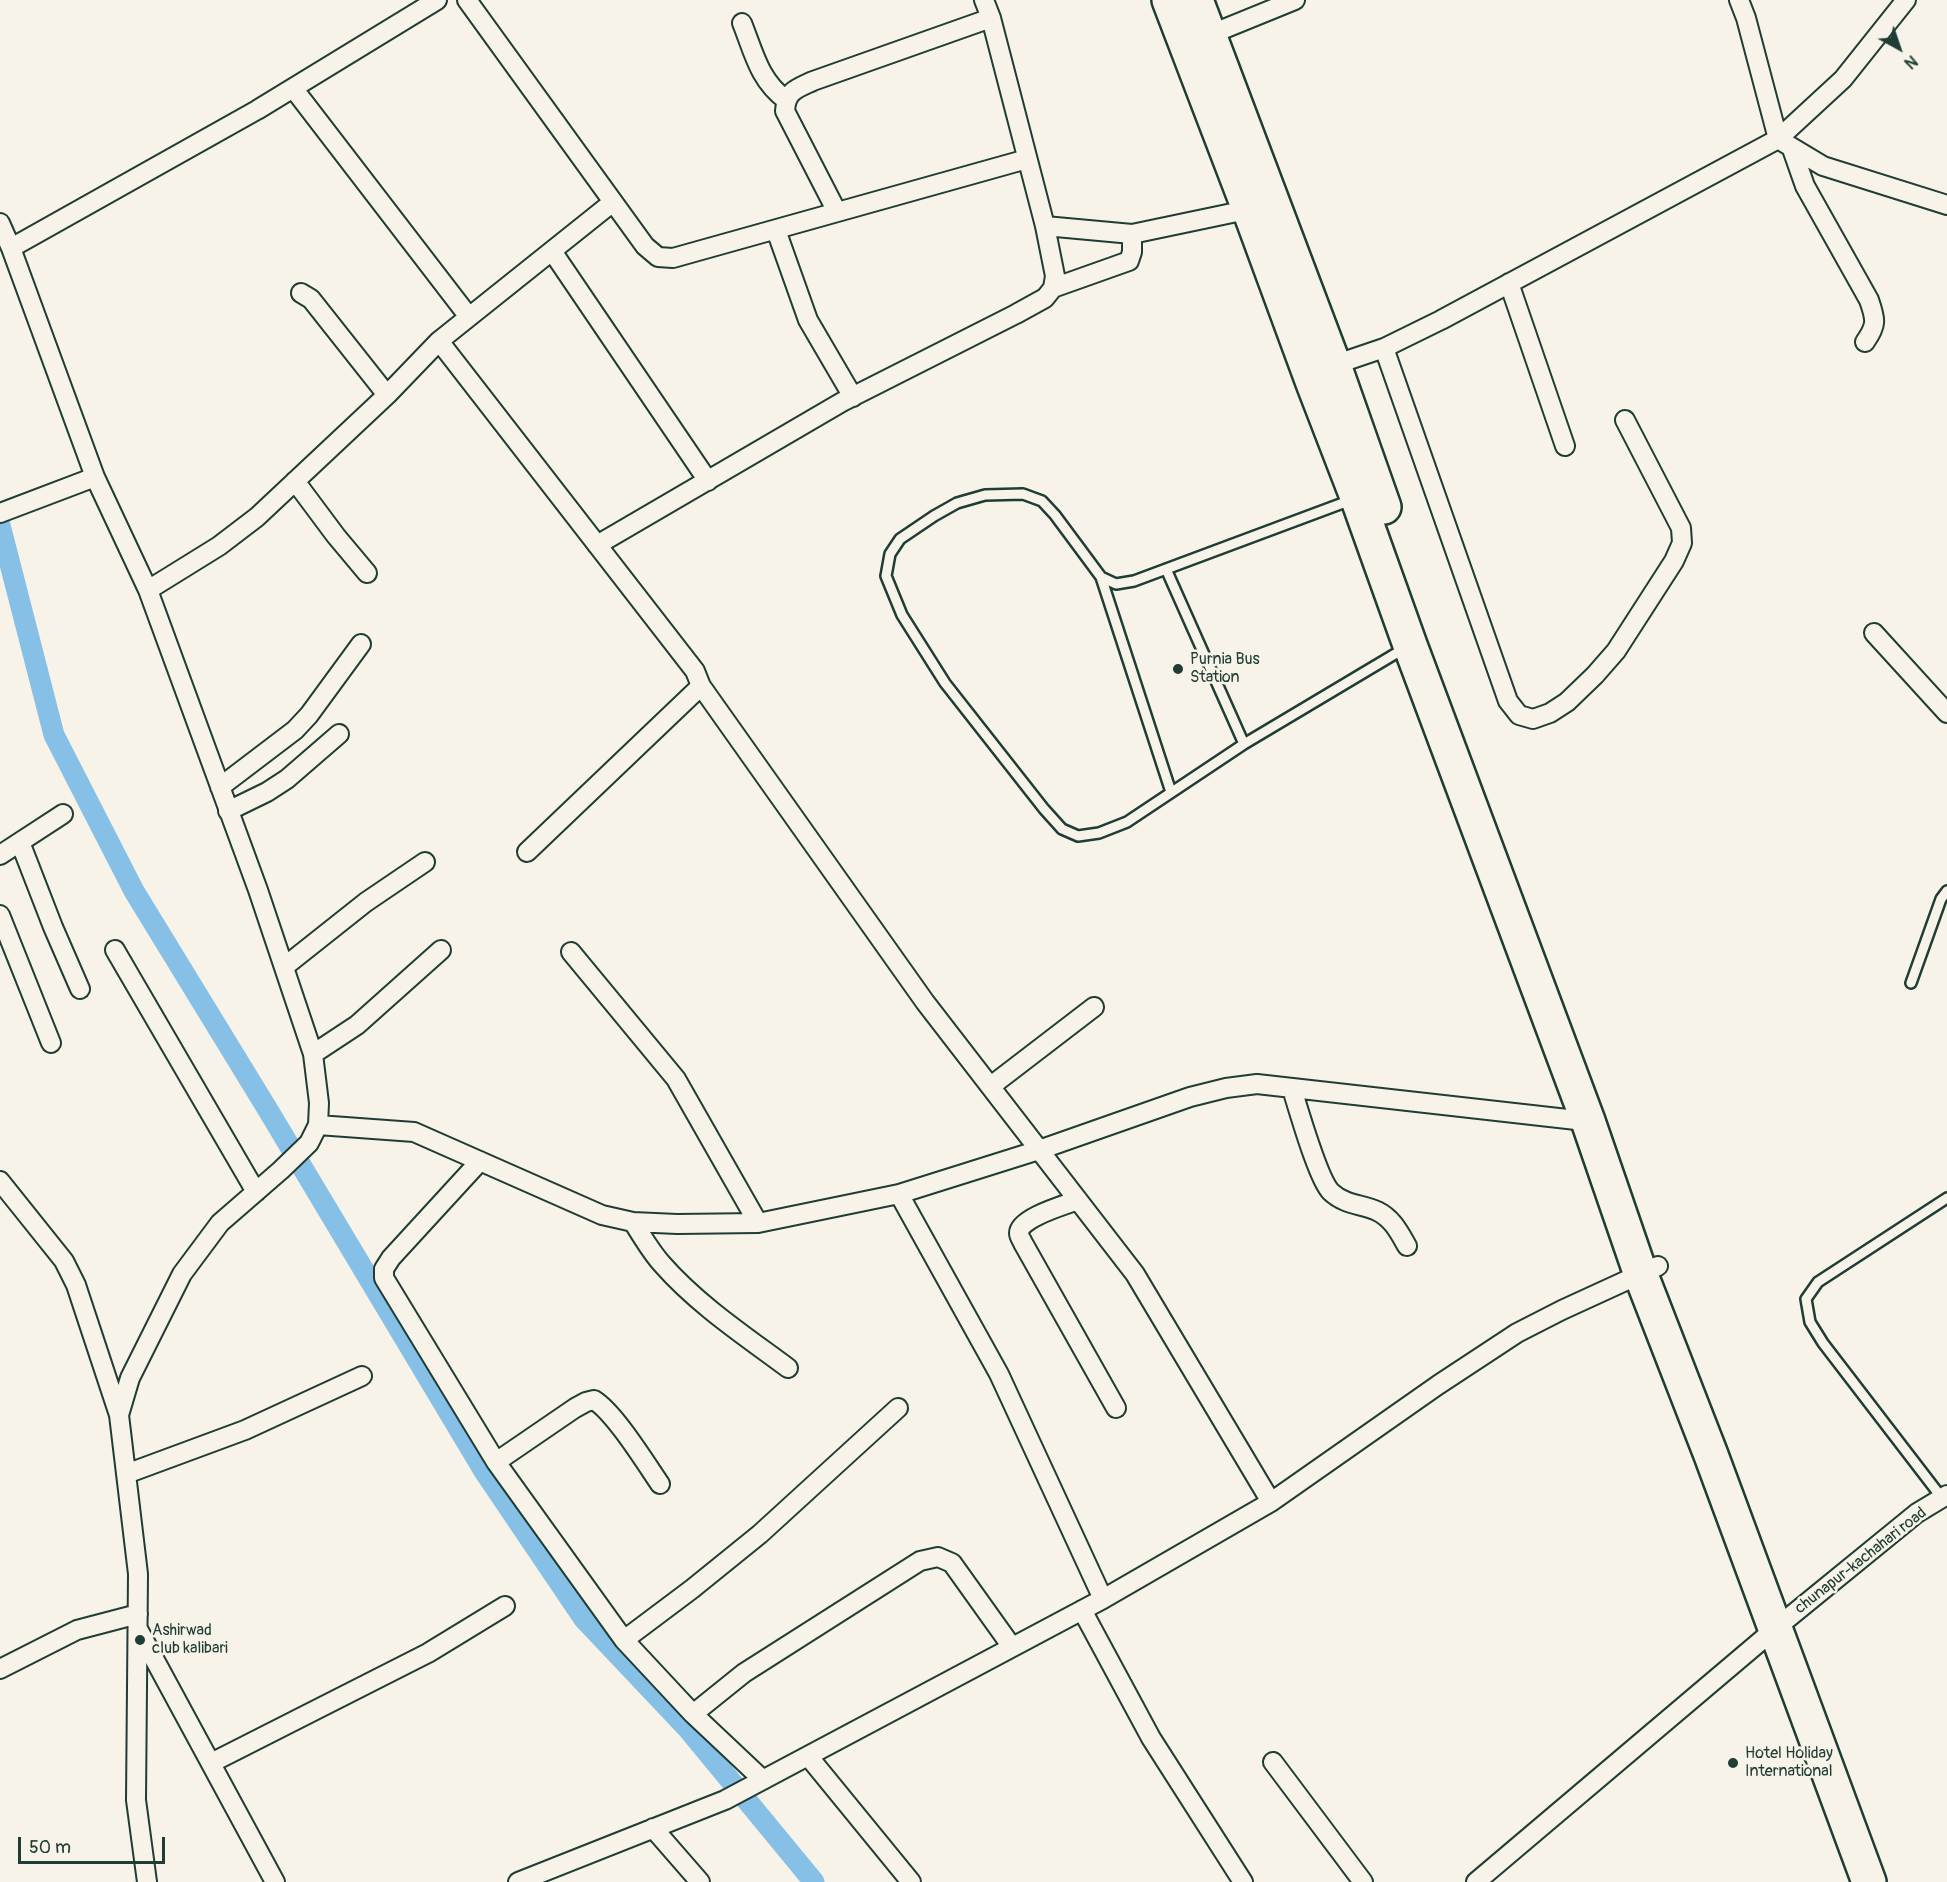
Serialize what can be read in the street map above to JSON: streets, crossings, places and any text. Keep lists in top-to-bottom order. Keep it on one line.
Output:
{"streets":{"street":["chunapur-kachahari road"]},"places":["Purnia Bus Station","Ashirwad club kalibari","Hotel Holiday International"],"scale_bar":"50 m","north":"bottom right"}
